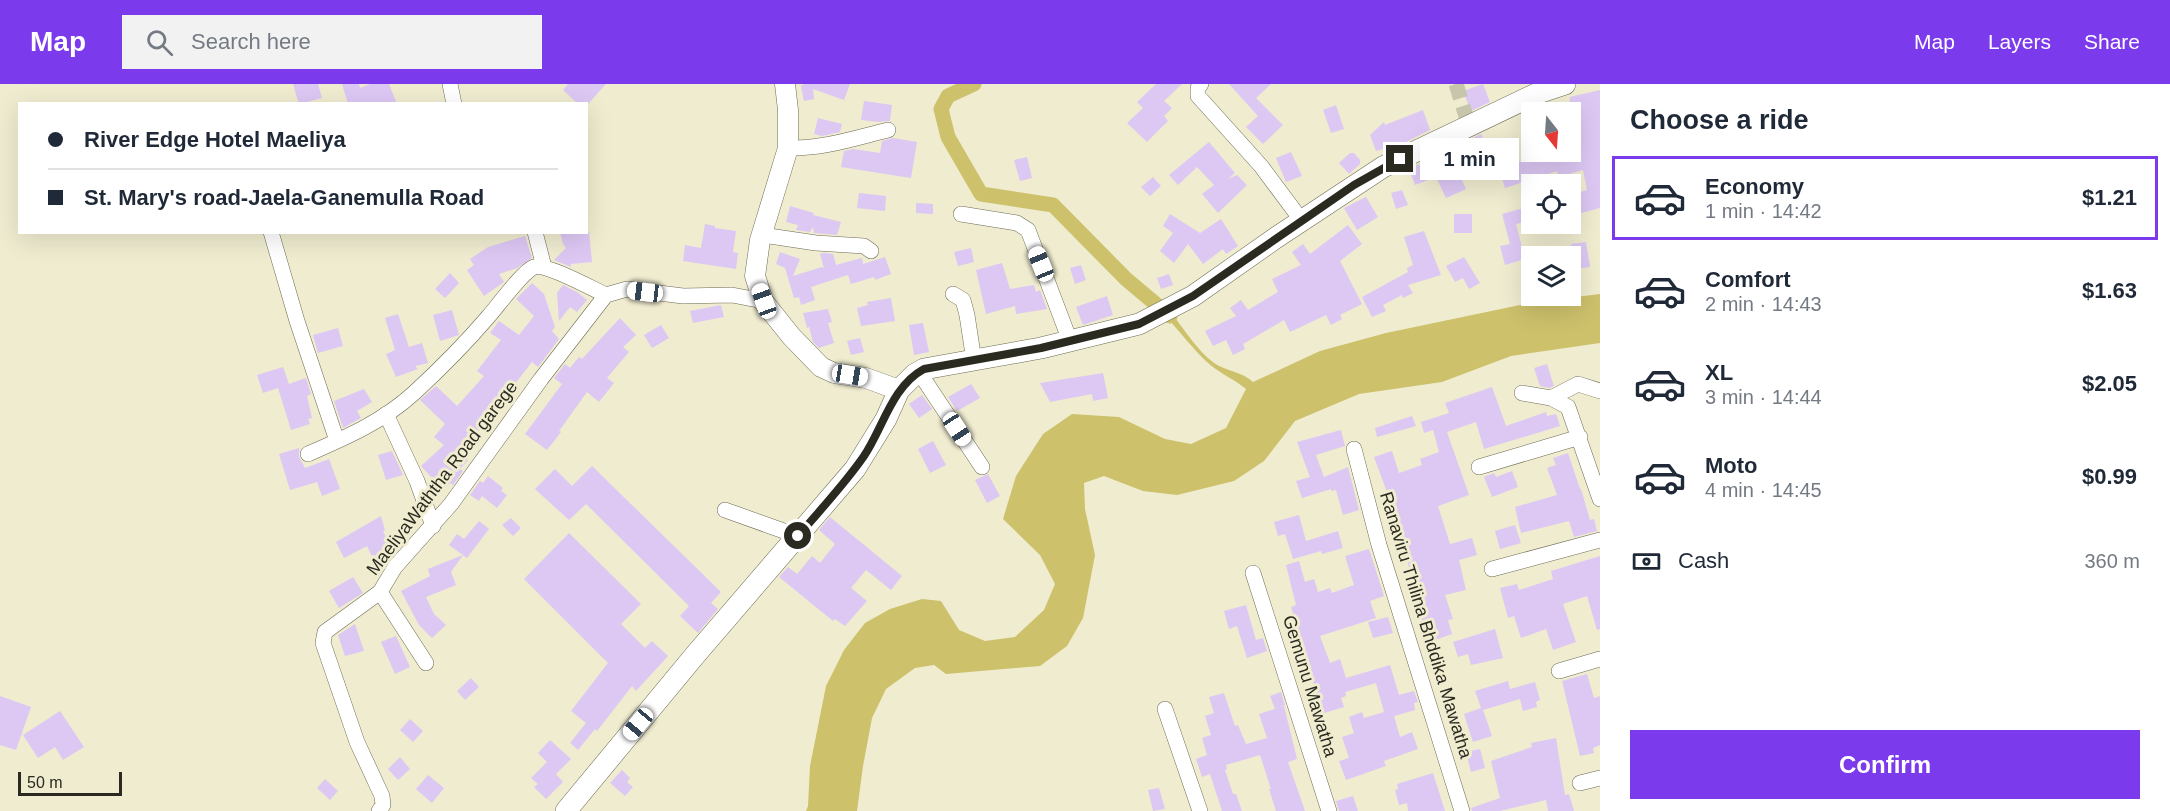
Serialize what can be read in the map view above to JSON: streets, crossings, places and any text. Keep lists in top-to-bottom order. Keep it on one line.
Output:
{"streets":{"street":["MaeliyaWaththa Road garege","Ranaviru Thilina Bhddika Mawatha","Gemunu Mawatha"]},"scale_bar":"50 m","north":"bottom","page":{"header":"Map","search":"Search here","nav":["Map","Layers","Share"],"heading":"Choose a ride","banner":["River Edge Hotel Maeliya","St. Mary's road-Jaela-Ganemulla Road"],"bubble":"1 min","list":[{"name":"Economy","note":"1 min · 14:42","value":"$1.21"},{"name":"Comfort","note":"2 min · 14:43","value":"$1.63"},{"name":"XL","note":"3 min · 14:44","value":"$2.05"},{"name":"Moto","note":"4 min · 14:45","value":"$0.99"}],"pay":["Cash","360 m"],"buttons":"Confirm","scale":"50 m"}}
